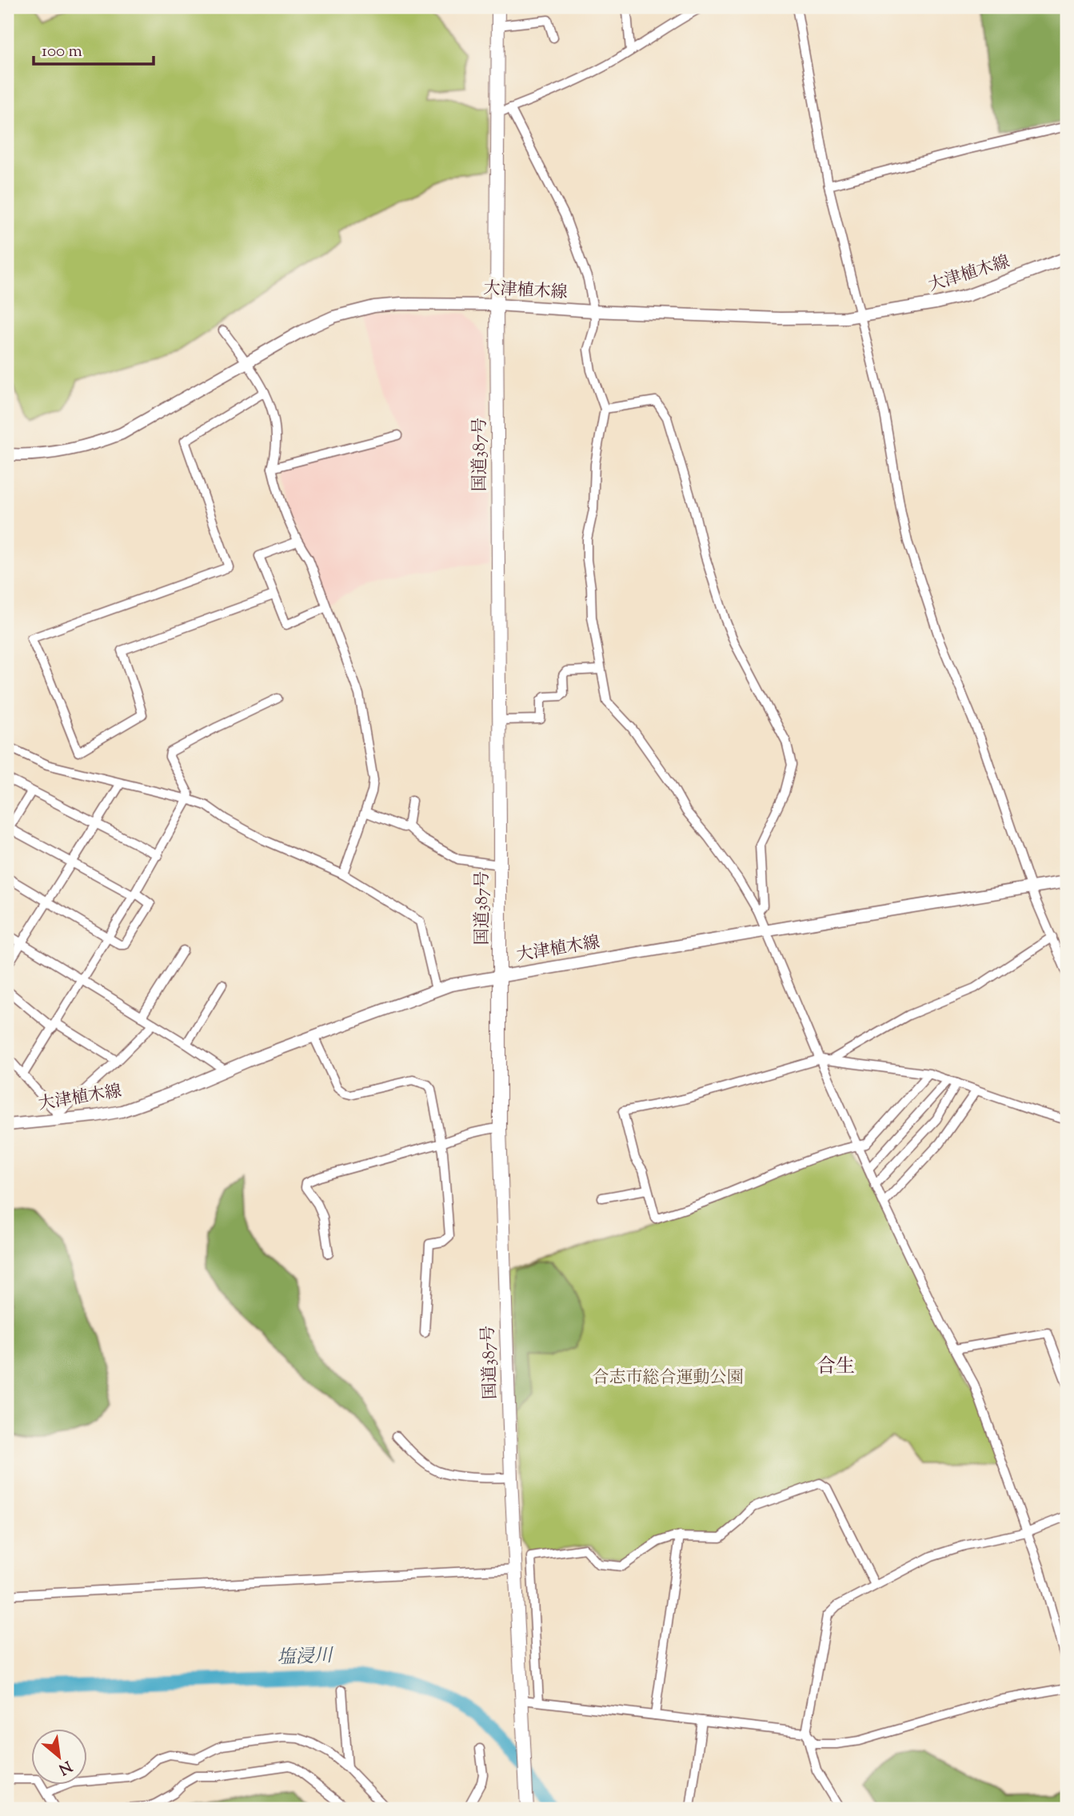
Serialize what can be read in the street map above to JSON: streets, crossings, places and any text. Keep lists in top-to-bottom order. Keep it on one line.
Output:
{"streets":{"highway":["国道387号"],"main road":["大津植木線"]},"crossings":[["大津植木線","国道387号"]],"districts":["合生"],"water":["塩浸川"],"parks":["合志市総合運動公園"],"scale_bar":"100 m","north":"bottom right"}
